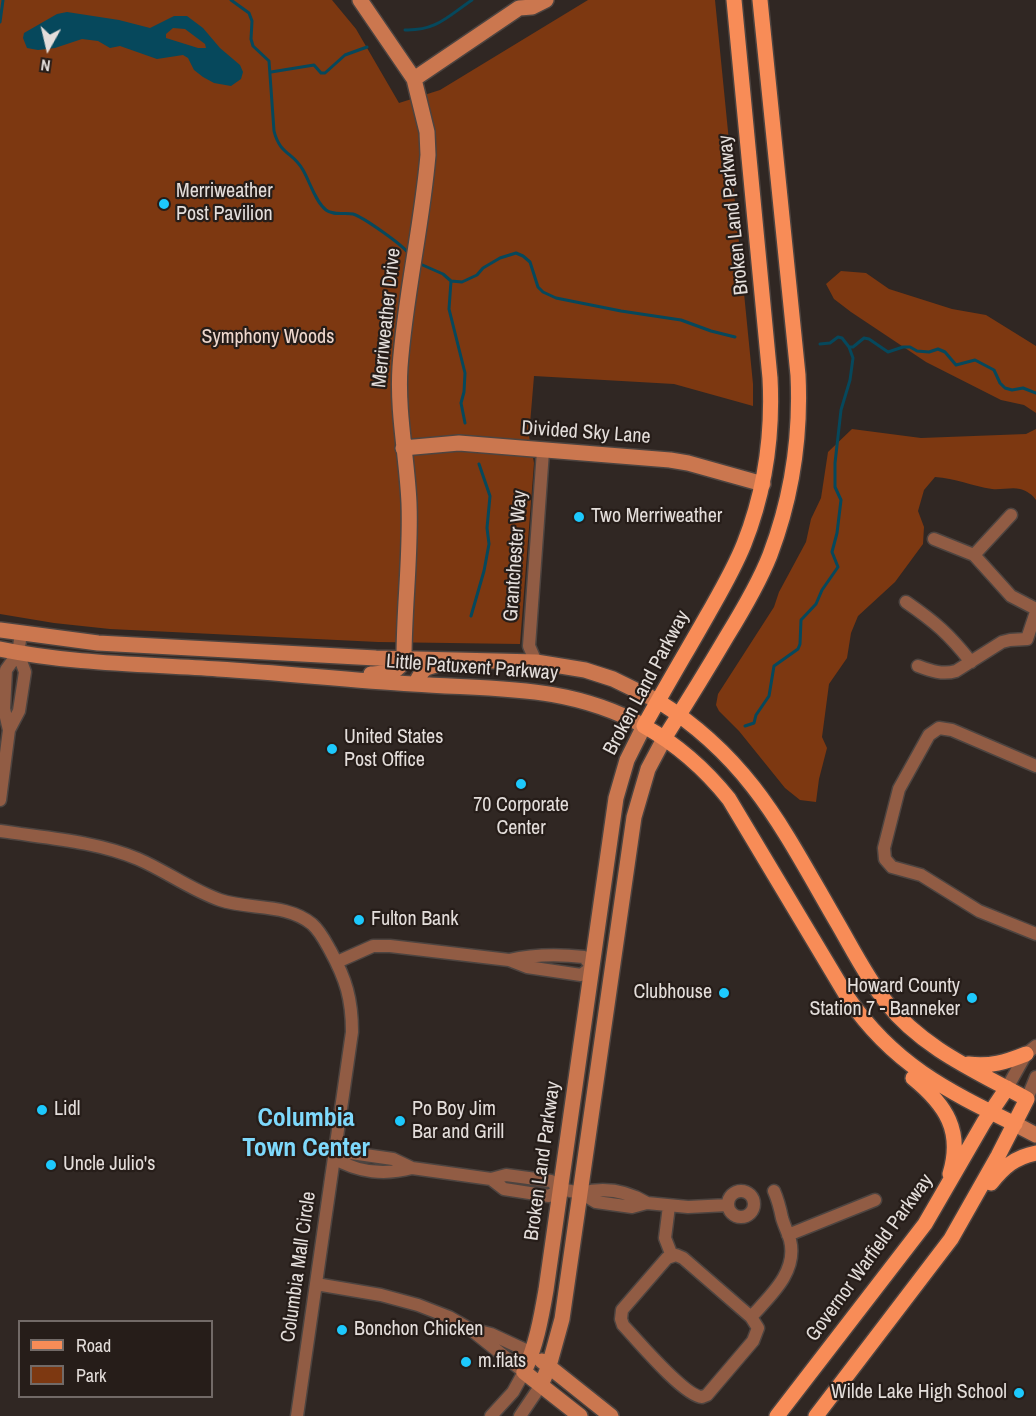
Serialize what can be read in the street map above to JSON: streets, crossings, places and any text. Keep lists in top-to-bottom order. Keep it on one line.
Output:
{"streets":{"main road":["Broken Land Parkway","Little Patuxent Parkway","Governor Warfield Parkway"],"street":["Merriweather Drive","Divided Sky Lane","Grantchester Way","Columbia Mall Circle"]},"crossings":[["Broken Land Parkway","Divided Sky Lane"],["Broken Land Parkway","Little Patuxent Parkway"],["Merriweather Drive","Divided Sky Lane"],["Merriweather Drive","Little Patuxent Parkway"],["Divided Sky Lane","Grantchester Way"],["Grantchester Way","Little Patuxent Parkway"],["Little Patuxent Parkway","Governor Warfield Parkway"]],"districts":["Columbia Town Center"],"parks":["Symphony Woods"],"places":["Merriweather Post Pavilion","Two Merriweather","United States Post Office","70 Corporate Center","Fulton Bank","Clubhouse","Howard County Station 7 - Banneker","Lidl","Po Boy Jim Bar and Grill","Uncle Julio's","Bonchon Chicken","m.flats","Wilde Lake High School"],"legend":["Road","Park"],"north":"bottom"}
